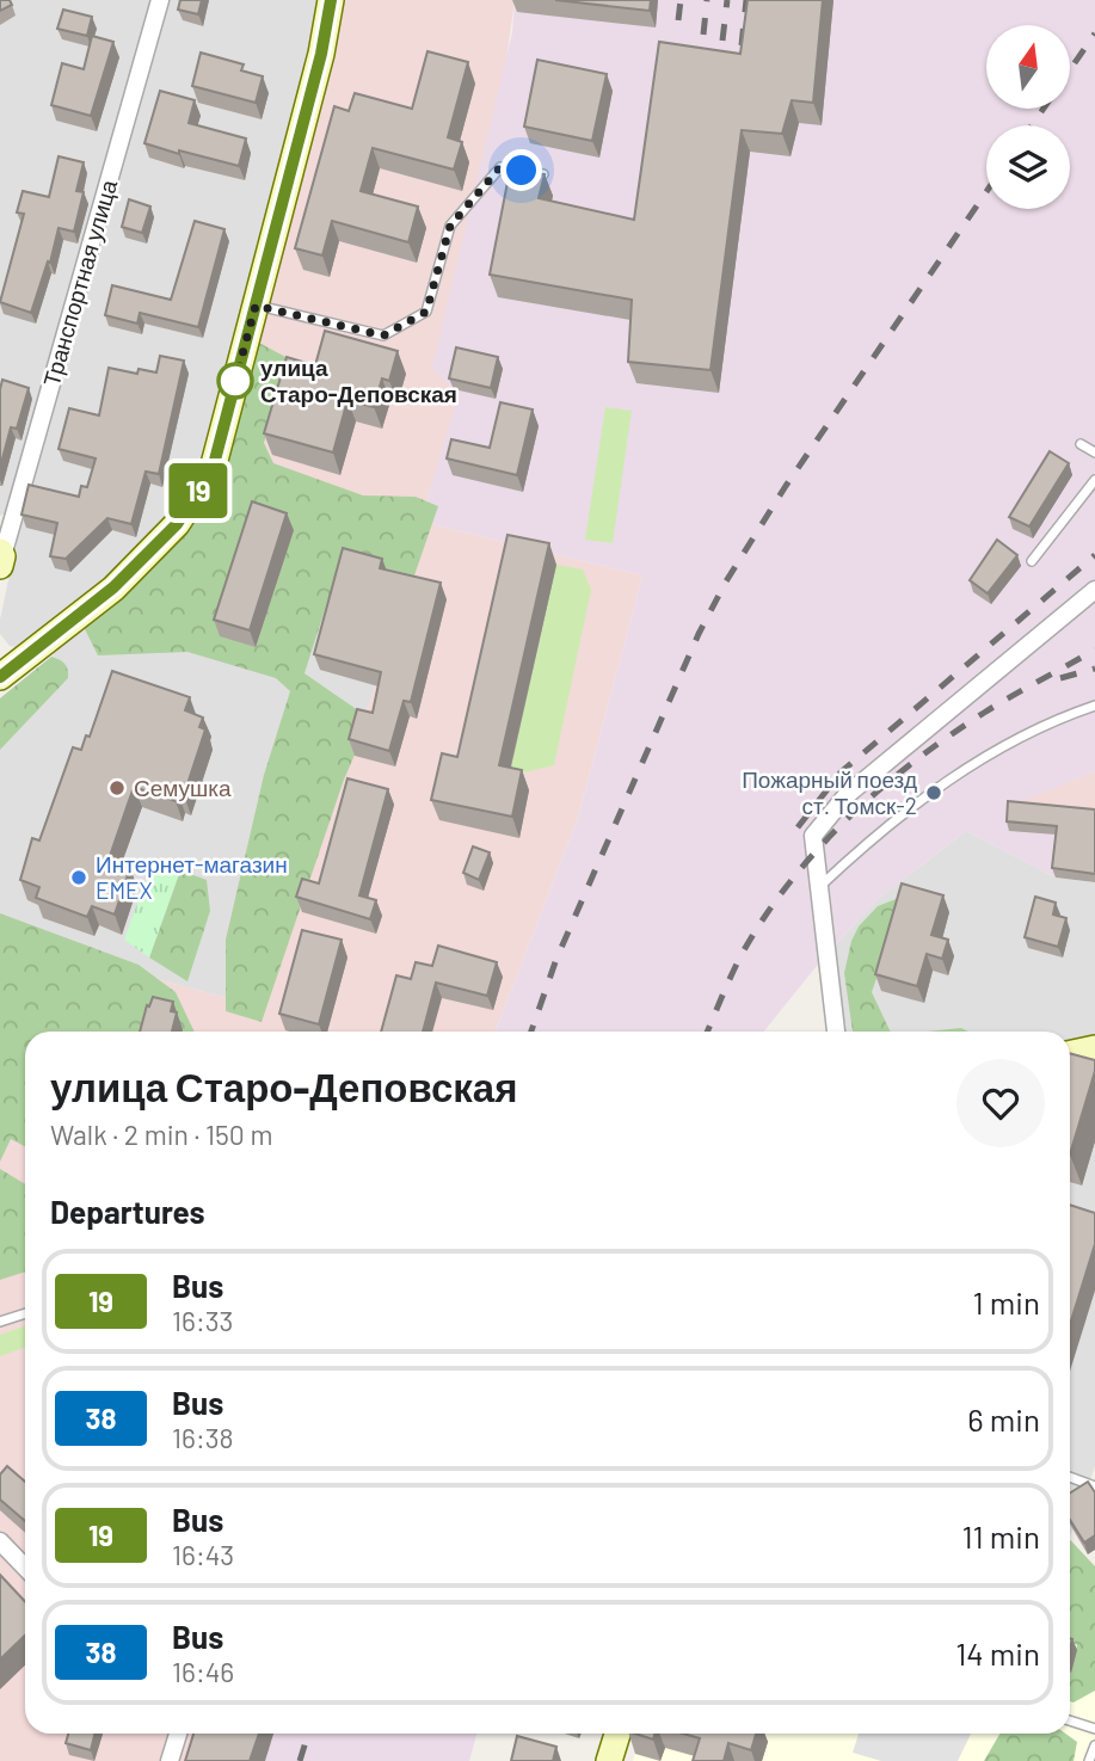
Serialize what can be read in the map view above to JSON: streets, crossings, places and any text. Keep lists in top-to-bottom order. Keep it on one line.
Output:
{"streets":{"street":["Транспортная улица"]},"places":["улица Старо-Деповская","Семушка","Пожарный поезд ст. Томск-2","Интернет-магазин EMEX"],"lines":["bus line 19"],"north":"top","page":{"on_map":"19","heading":[["улица Старо-Деповская","Walk · 2 min · 150 m"],"Departures"],"list":[{"mark":"19","name":"Bus","note":"16:33","value":"1 min"},{"mark":"38","name":"Bus","note":"16:38","value":"6 min"},{"mark":"19","name":"Bus","note":"16:43","value":"11 min"},{"mark":"38","name":"Bus","note":"16:46","value":"14 min"}]}}
